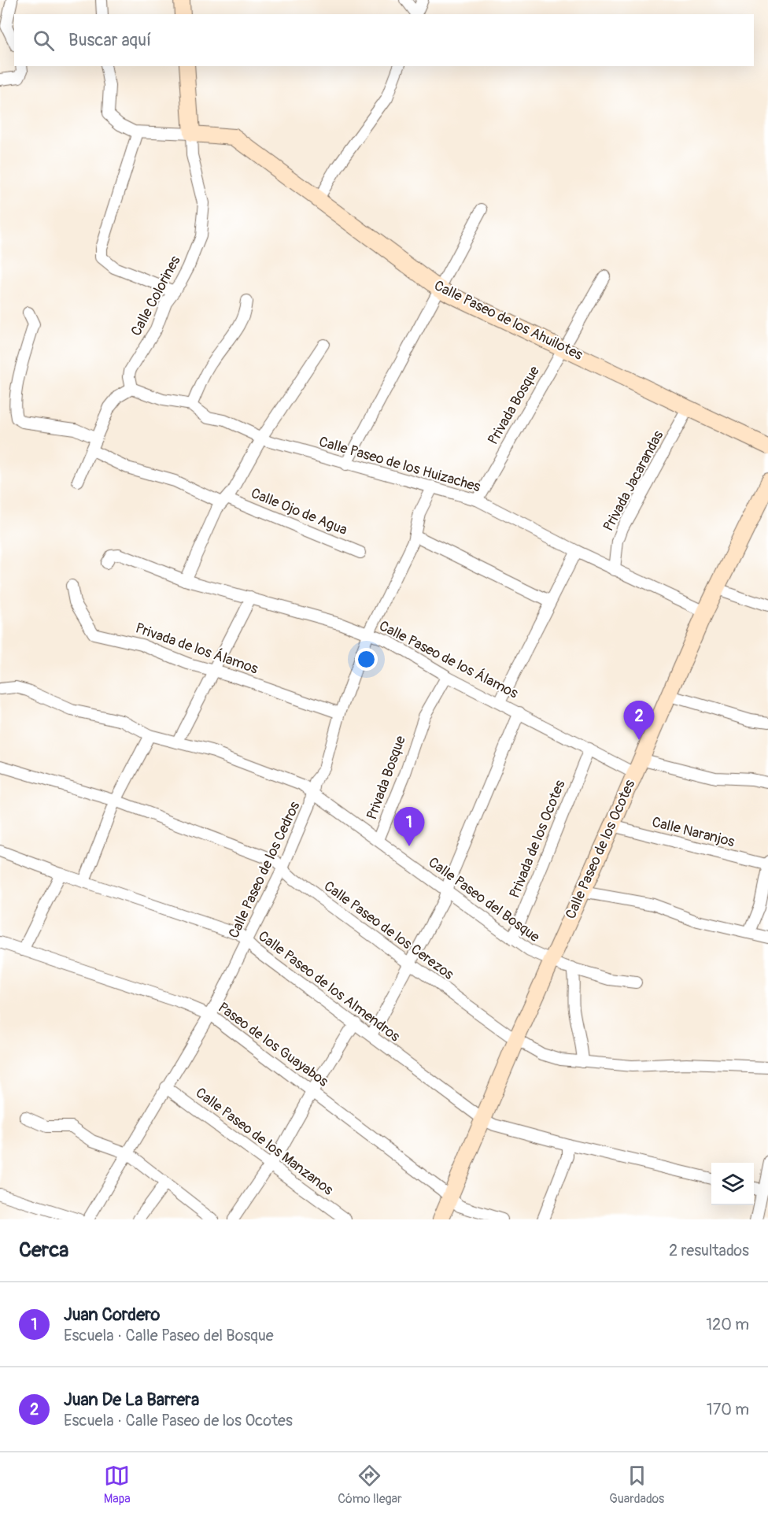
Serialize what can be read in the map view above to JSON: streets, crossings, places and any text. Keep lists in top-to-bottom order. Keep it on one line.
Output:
{"streets":{"street":["Calle Colorines","Calle Paseo de los Ahuilotes","Privada Bosque","Calle Paseo de los Huizaches","Privada Jacarandas","Calle Ojo de Agua","Privada de los Álamos","Calle Paseo de los Álamos","Calle Naranjos","Privada de los Ocotes","Calle Paseo de los Ocotes","Calle Paseo de los Cedros","Calle Paseo del Bosque","Calle Paseo de los Cerezos","Calle Paseo de los Almendros","Paseo de los Guayabos","Calle Paseo de los Manzanos"]},"crossings":[["Calle Colorines","Calle Paseo de los Ahuilotes"],["Calle Colorines","Calle Paseo de los Huizaches"],["Calle Paseo de los Ahuilotes","Privada Bosque"],["Calle Paseo de los Ahuilotes","Privada Jacarandas"],["Privada Bosque","Calle Paseo de los Huizaches"],["Privada Bosque","Calle Paseo de los Álamos"],["Privada Bosque","Calle Paseo del Bosque"],["Calle Paseo de los Huizaches","Privada Jacarandas"],["Calle Paseo de los Huizaches","Calle Paseo de los Ocotes"],["Calle Paseo de los Huizaches","Calle Paseo de los Cedros"],["Privada de los Álamos","Calle Paseo de los Cedros"],["Calle Paseo de los Álamos","Privada de los Ocotes"],["Calle Paseo de los Álamos","Calle Paseo de los Ocotes"],["Calle Paseo de los Álamos","Calle Paseo de los Cedros"],["Calle Naranjos","Calle Paseo de los Ocotes"],["Privada de los Ocotes","Calle Paseo del Bosque"],["Calle Paseo de los Ocotes","Calle Paseo del Bosque"],["Calle Paseo de los Ocotes","Calle Paseo de los Cerezos"],["Calle Paseo de los Ocotes","Calle Paseo de los Almendros"],["Calle Paseo de los Ocotes","Paseo de los Guayabos"],["Calle Paseo de los Cedros","Calle Paseo del Bosque"],["Calle Paseo de los Cedros","Calle Paseo de los Cerezos"],["Calle Paseo de los Cedros","Calle Paseo de los Almendros"],["Calle Paseo de los Cedros","Paseo de los Guayabos"],["Calle Paseo de los Cedros","Calle Paseo de los Manzanos"]],"page":{"search":"Buscar aquí","pins":["2","1"],"heading":["Cerca","2 resultados"],"list":[{"mark":"1","name":"Juan Cordero","note":"Escuela · Calle Paseo del Bosque","value":"120 m"},{"mark":"2","name":"Juan De La Barrera","note":"Escuela · Calle Paseo de los Ocotes","value":"170 m"}],"nav":["Mapa","Cómo llegar","Guardados"]}}
